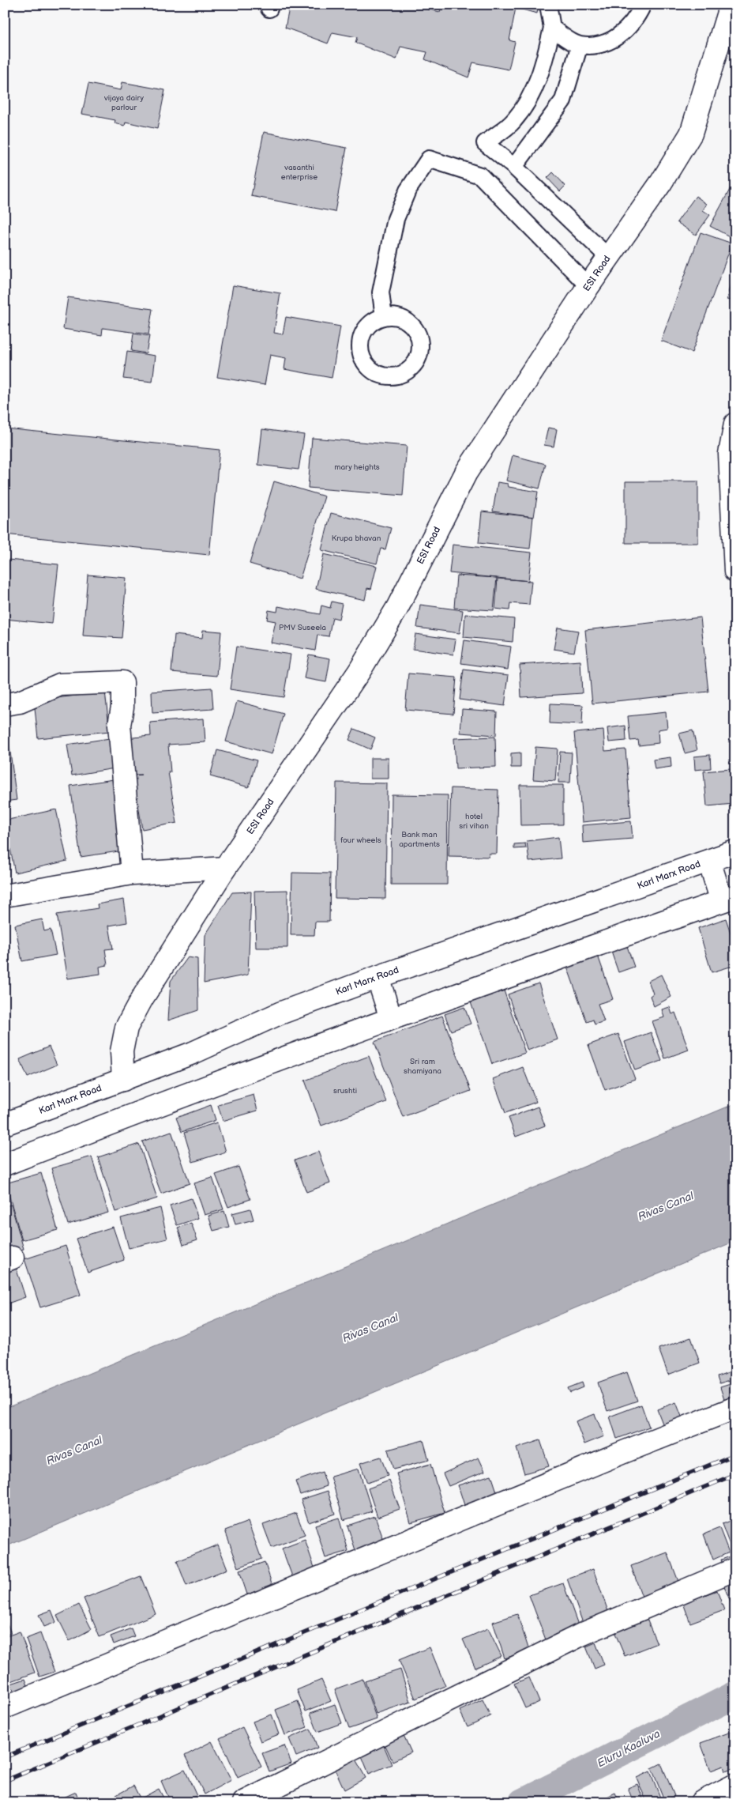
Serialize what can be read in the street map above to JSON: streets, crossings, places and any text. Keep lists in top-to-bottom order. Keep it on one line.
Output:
{"streets":{"street":["ESI Road","Karl Marx Road"]},"crossings":[["ESI Road","Karl Marx Road"]],"water":["Rivas Canal","Eluru Kaaluva"],"house_numbers":["vijaya dairy parlour","vasanthi enterprise","mary heights","Krupa bhavan","PMV Suseela","hotel sri vihan","Bank man apartments","four wheels","Sri ram shamiyana","srushti"]}
